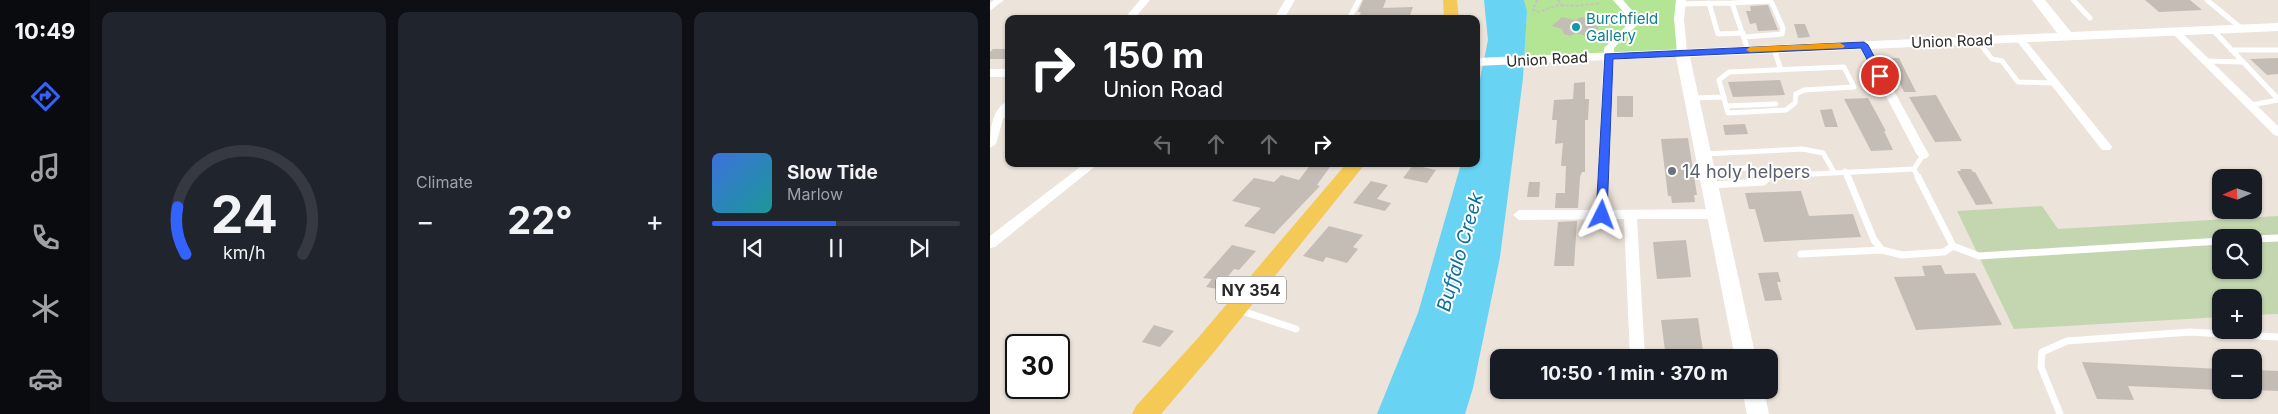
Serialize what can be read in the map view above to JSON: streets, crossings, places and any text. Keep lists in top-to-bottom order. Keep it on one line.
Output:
{"streets":{"main road":["Union Road","NY 354"]},"water":["Buffalo Creek"],"places":["Burchfield Gallery","14 holy helpers"],"north":"left","page":{"tabs":"10:49","tile":"Climate","turn":["150 m","Union Road"],"song":["Slow Tide","Marlow"],"map_buttons":["+","−"],"heat":["−","22°","+"],"limit":"30","trip":"10:50 · 1 min · 370 m","gauge":["24","km/h"]}}
